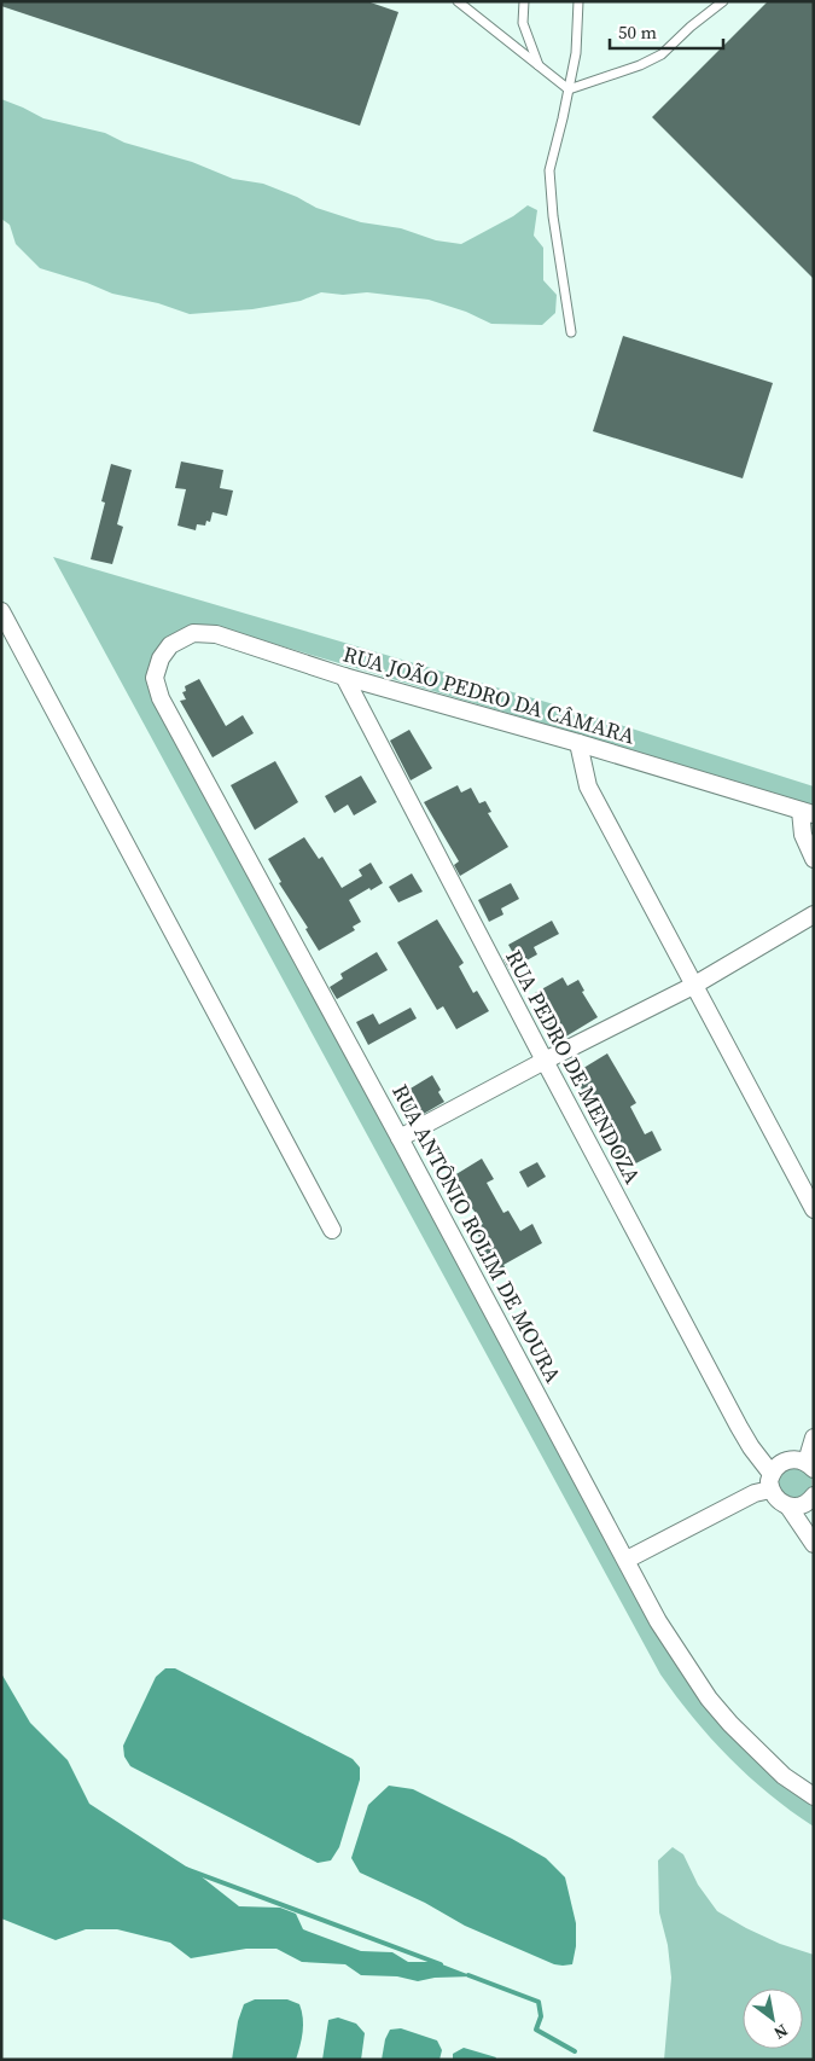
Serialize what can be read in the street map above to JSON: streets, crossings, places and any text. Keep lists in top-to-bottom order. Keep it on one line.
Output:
{"streets":{"street":["RUA JOÃO PEDRO DA CÂMARA","RUA PEDRO DE MENDOZA","RUA ANTÔNIO ROLIM DE MOURA"]},"crossings":[["RUA JOÃO PEDRO DA CÂMARA","RUA PEDRO DE MENDOZA"],["RUA JOÃO PEDRO DA CÂMARA","RUA ANTÔNIO ROLIM DE MOURA"]],"scale_bar":"50 m","north":"bottom right"}
